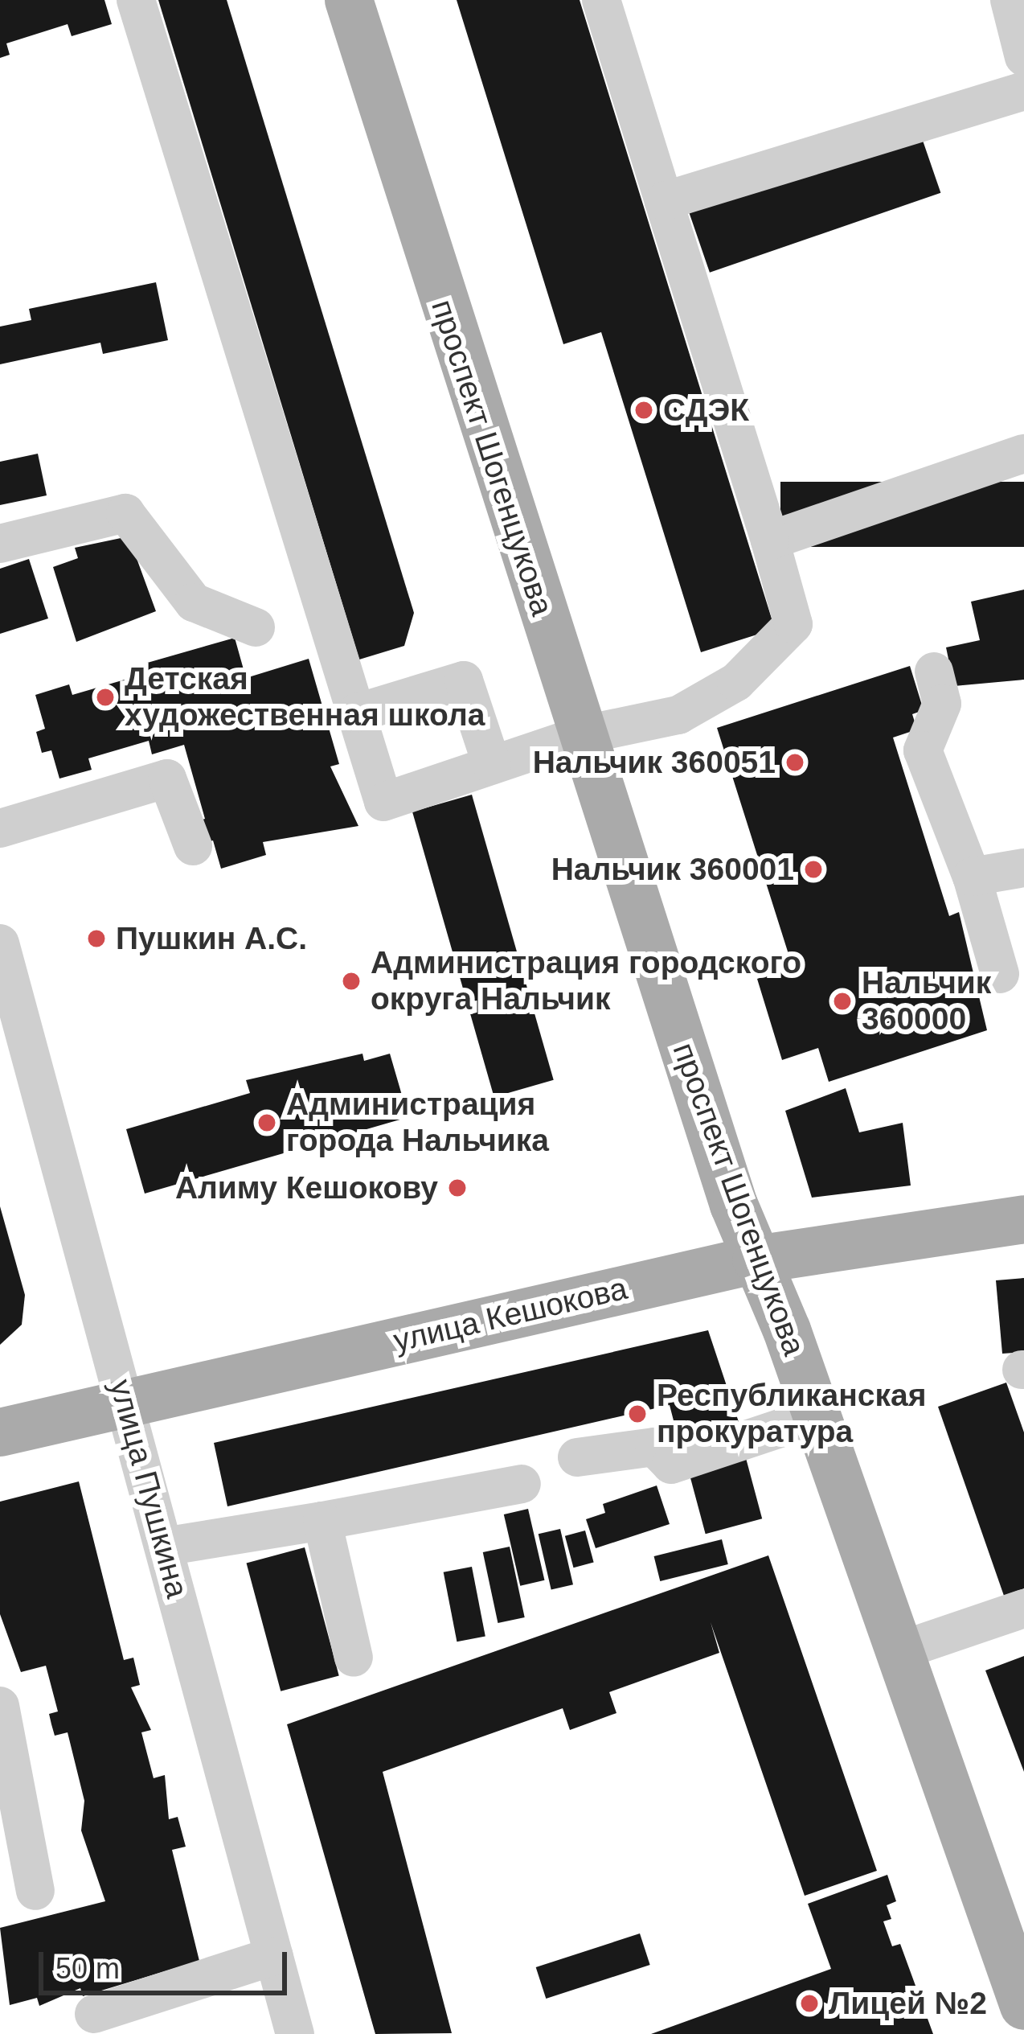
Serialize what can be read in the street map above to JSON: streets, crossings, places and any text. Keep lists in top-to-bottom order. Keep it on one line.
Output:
{"streets":{"main road":["проспект Шогенцукова","улица Кешокова"],"street":["улица Пушкина"]},"crossings":[["проспект Шогенцукова","улица Кешокова"],["улица Кешокова","улица Пушкина"]],"places":["СДЭК","Детская художественная школа","Нальчик 360051","Нальчик 360001","Пушкин А.С.","Администрация городского округа Нальчик","Нальчик 360000","Администрация города Нальчика","Алиму Кешокову","Республиканская прокуратура","Лицей №2"],"scale_bar":"50 m"}
